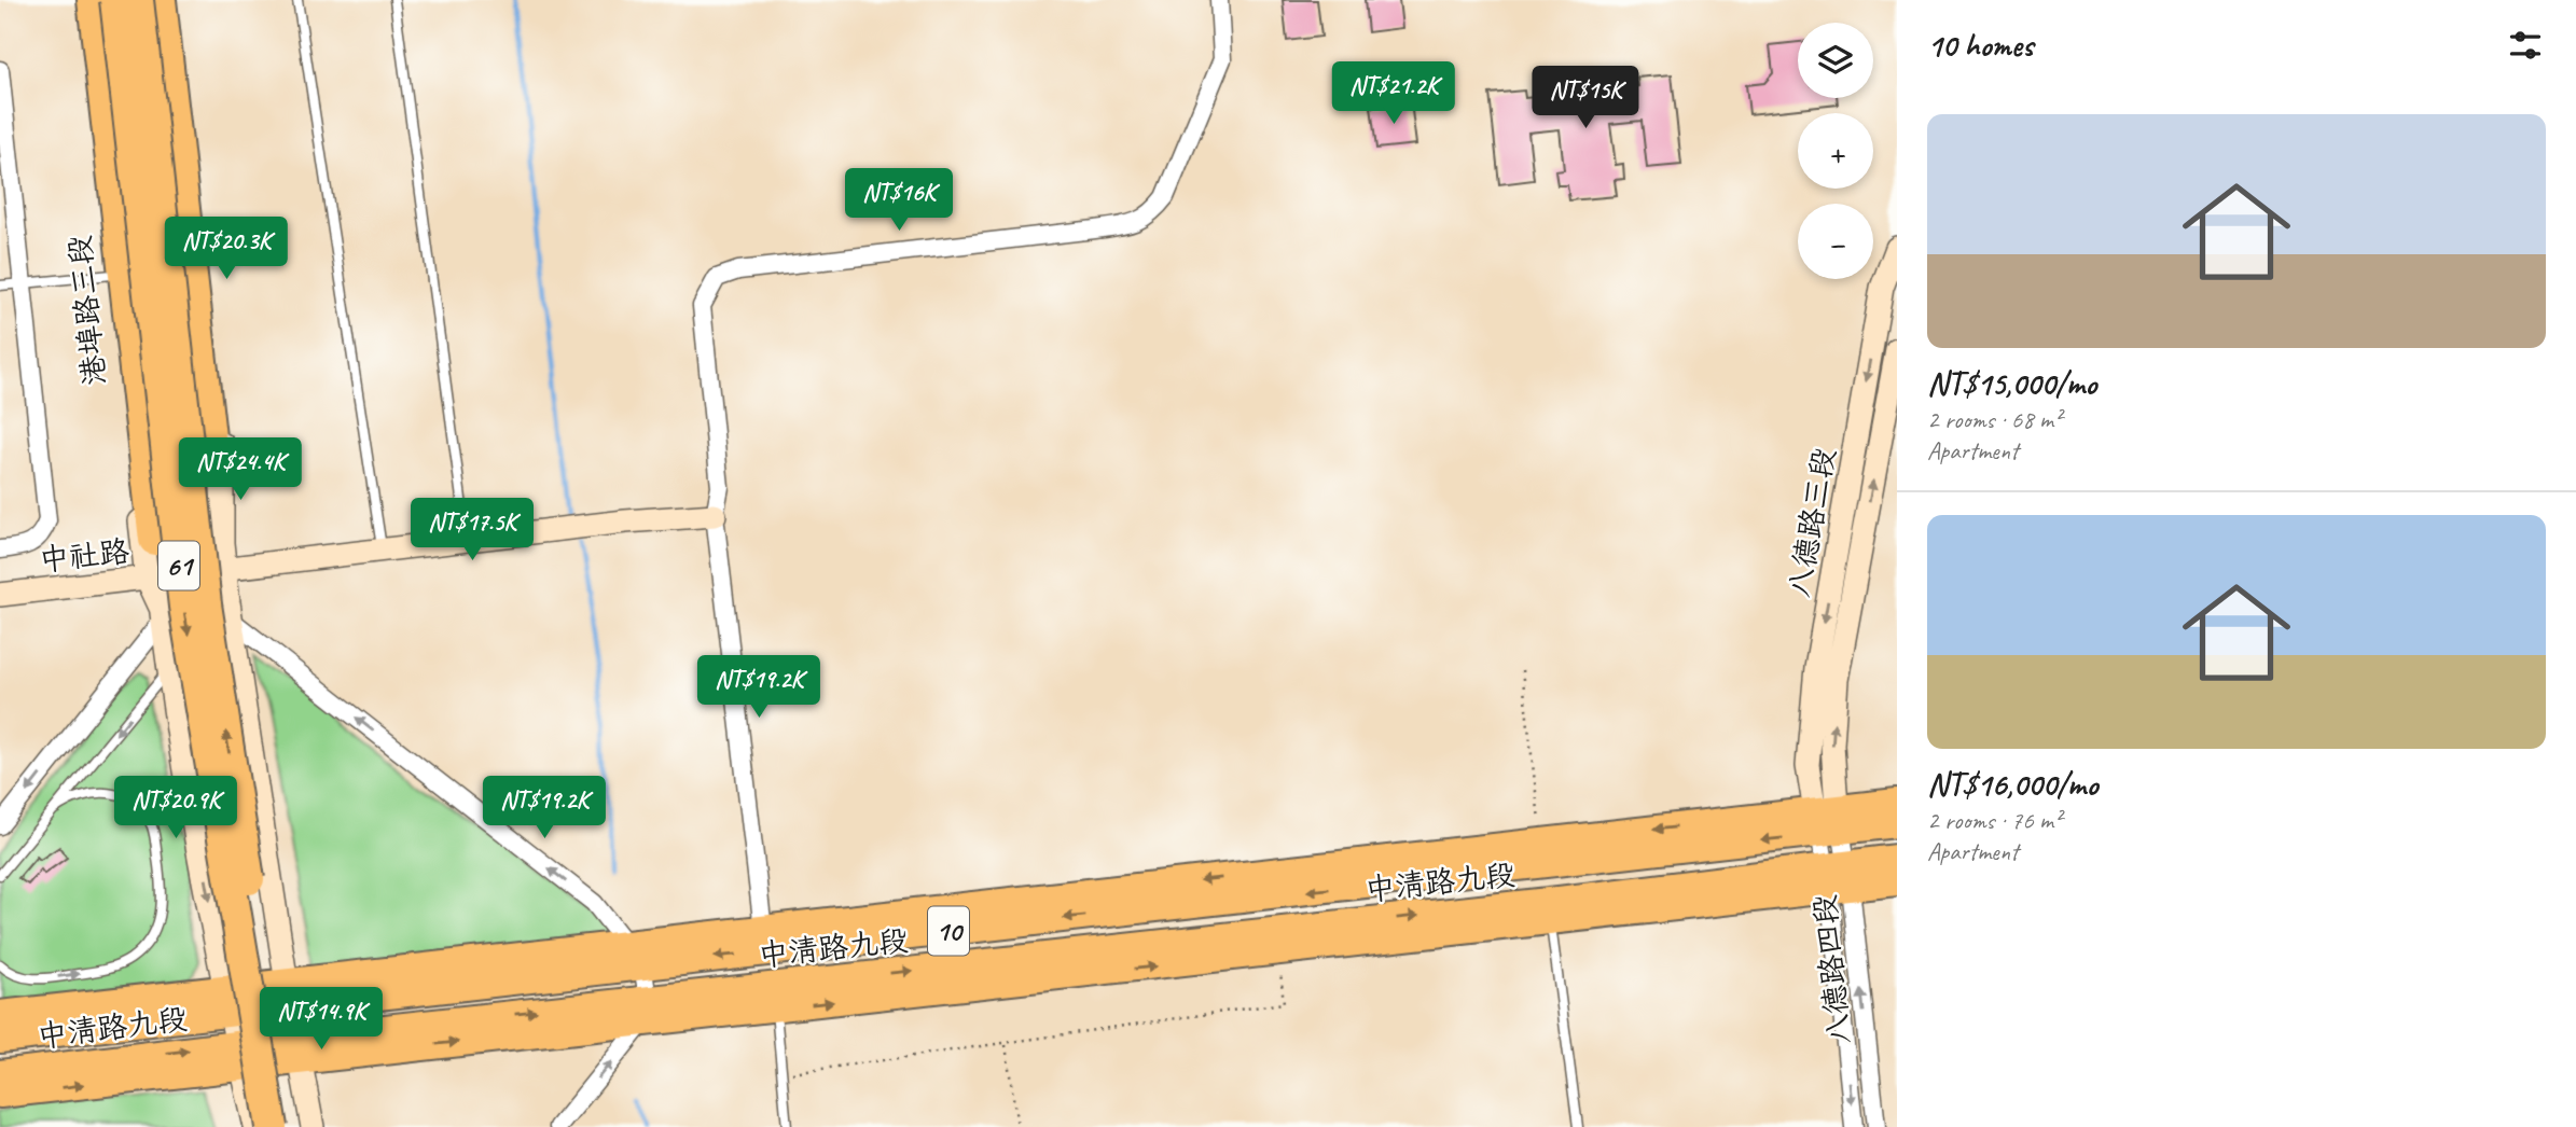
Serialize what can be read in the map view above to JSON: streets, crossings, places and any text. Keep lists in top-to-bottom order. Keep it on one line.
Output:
{"streets":{"highway":["61"],"main road":["中清路九段","10"],"street":["港埠路三段","八德路三段","中社路","八德路四段"]},"crossings":[["港埠路三段","中社路"],["港埠路三段","中清路九段"],["八德路三段","中清路九段"],["八德路三段","八德路四段"],["中清路九段","八德路四段"]],"page":{"heading":"10 homes","map_buttons":["+","−"],"price":["NT$21.2K","NT$15K","NT$16K","NT$20.3K","NT$24.4K","NT$17.5K","NT$19.2K","NT$20.9K","NT$19.2K","NT$14.9K"],"list":[{"name":"NT$15,000/mo","note":"2 rooms · 68 m² · Apartment"},{"name":"NT$16,000/mo","note":"2 rooms · 76 m² · Apartment"}]}}
